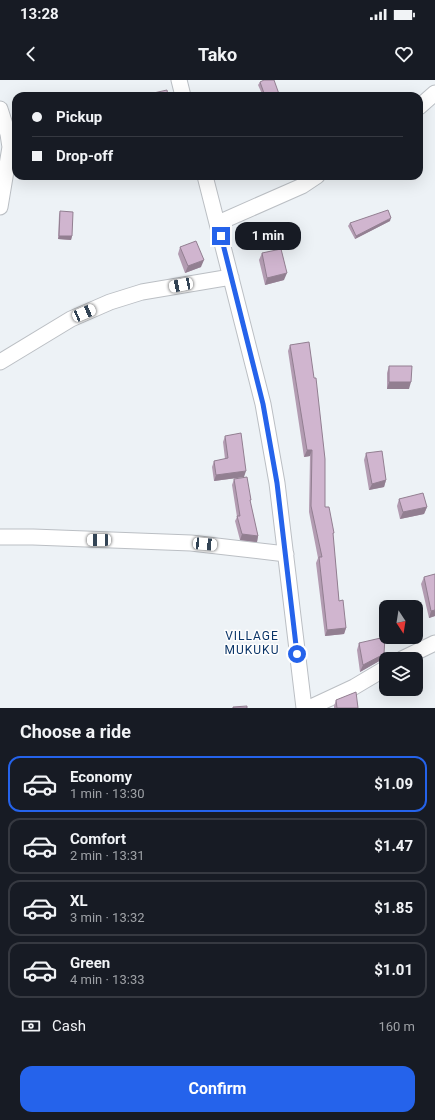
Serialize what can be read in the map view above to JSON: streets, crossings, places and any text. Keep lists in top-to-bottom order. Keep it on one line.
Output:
{"districts":["VILLAGE MUKUKU"],"north":"bottom","page":{"status":"13:28","header":"Tako","banner":["Pickup","Drop-off"],"bubble":"1 min","heading":"Choose a ride","list":[{"name":"Economy","note":"1 min · 13:30","value":"$1.09"},{"name":"Comfort","note":"2 min · 13:31","value":"$1.47"},{"name":"XL","note":"3 min · 13:32","value":"$1.85"},{"name":"Green","note":"4 min · 13:33","value":"$1.01"}],"pay":["Cash","160 m"],"buttons":"Confirm"}}
